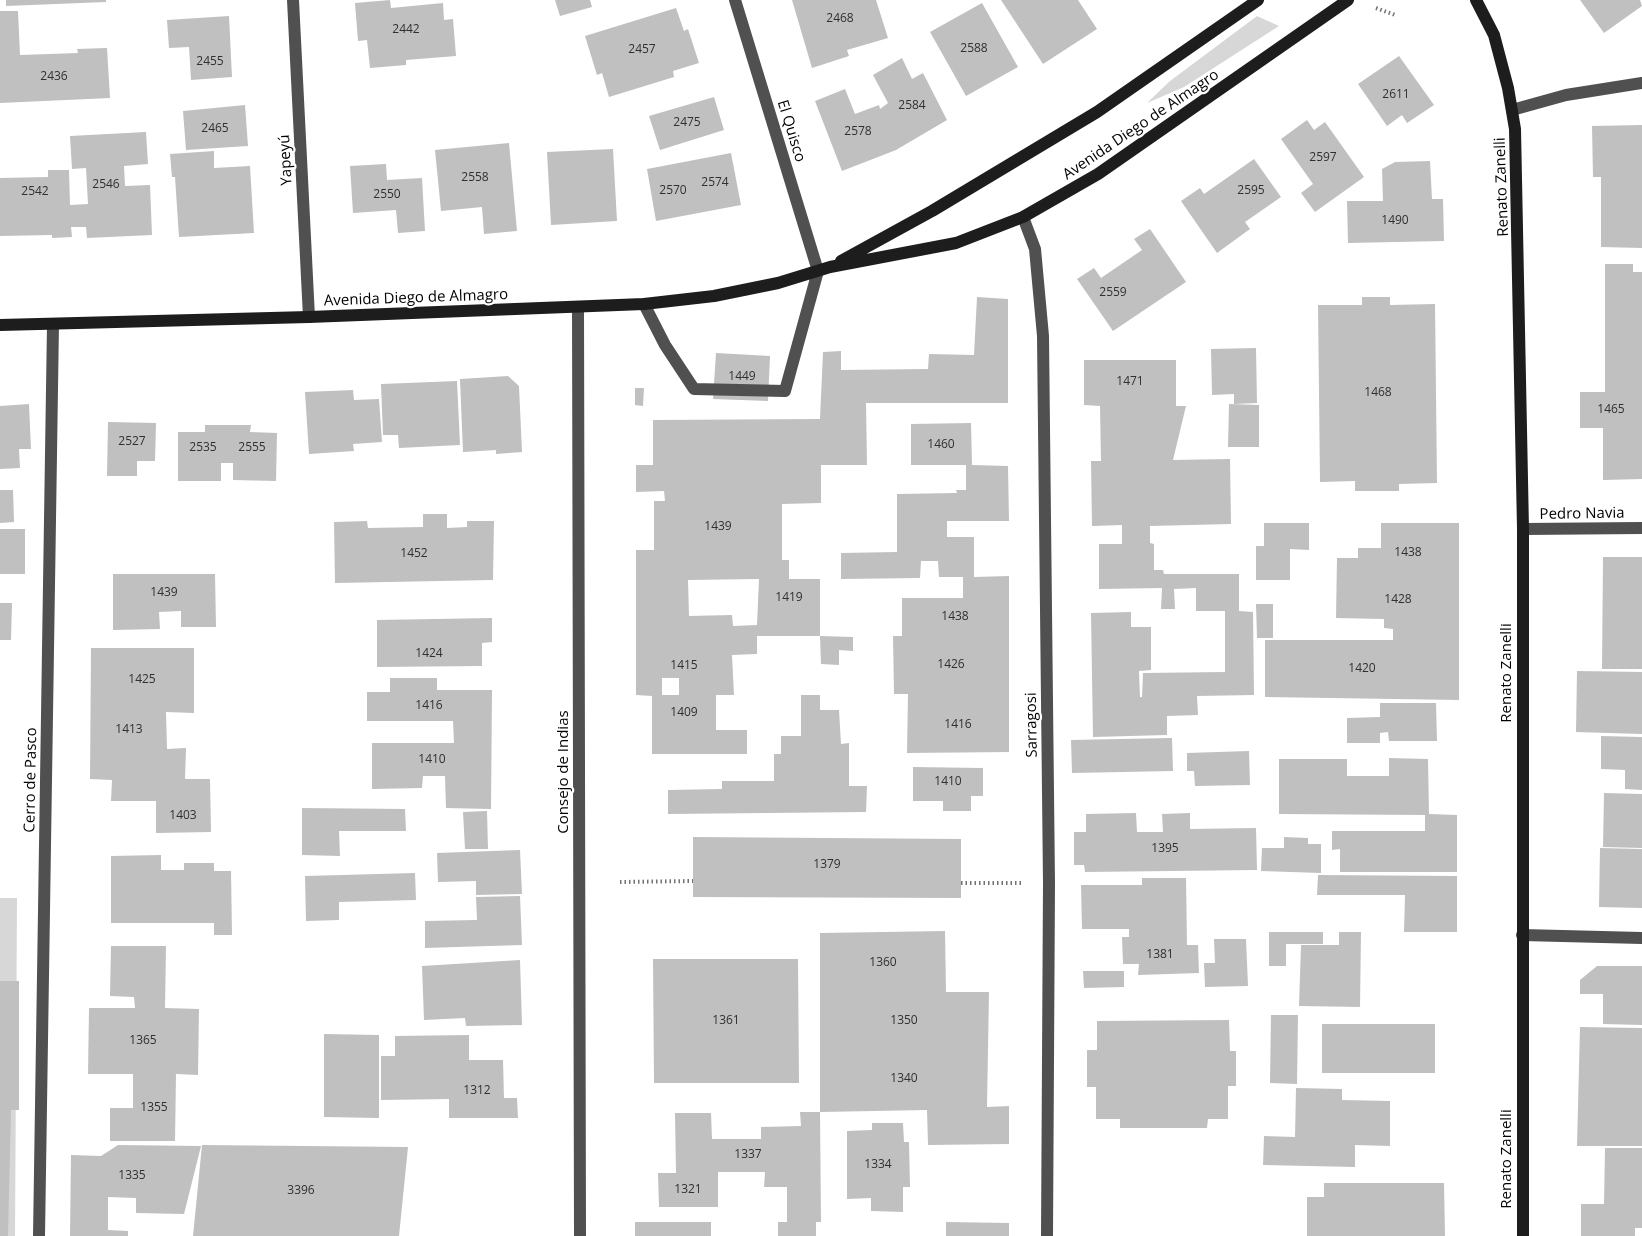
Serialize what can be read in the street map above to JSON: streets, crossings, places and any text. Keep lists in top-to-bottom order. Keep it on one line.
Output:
{"streets":{"street":["Avenida Diego de Almagro","El Quisco","Yapeyú","Renato Zanelli","Pedro Navia","Sarragosi","Consejo de Indias","Cerro de Pasco"]},"crossings":[["Avenida Diego de Almagro","El Quisco"],["Avenida Diego de Almagro","Yapeyú"],["Avenida Diego de Almagro","Sarragosi"],["Avenida Diego de Almagro","Consejo de Indias"],["Avenida Diego de Almagro","Cerro de Pasco"],["Renato Zanelli","Pedro Navia"]],"house_numbers":["2468","2442","2588","2457","2455","2436","2611","2584","2475","2465","2578","2597","2558","2574","2546","2570","2595","2542","2550","1490","2559","1449","1471","1468","1465","2527","1460","2535","2555","1439","1438","1452","1439","1419","1428","1438","1424","1426","1415","1420","1425","1416","1409","1416","1413","1410","1410","1403","1395","1379","1381","1360","1361","1350","1365","1340","1312","1355","1337","1334","1335","1321","3396"]}
